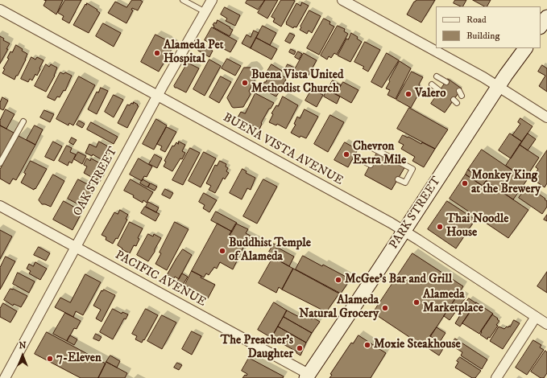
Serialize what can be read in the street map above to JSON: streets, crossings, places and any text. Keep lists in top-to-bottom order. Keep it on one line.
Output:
{"streets":{"main road":["PARK STREET"],"street":["BUENA VISTA AVENUE","OAK STREET","PACIFIC AVENUE"]},"crossings":[["BUENA VISTA AVENUE","OAK STREET"],["BUENA VISTA AVENUE","PARK STREET"],["OAK STREET","PACIFIC AVENUE"],["PARK STREET","PACIFIC AVENUE"]],"places":["Alameda Pet Hospital","Buena Vista United Methodist Church","Valero","Chevron Extra Mile","Monkey King at the Brewery","Thai Noodle House","Buddhist Temple of Alameda","McGee's Bar and Grill","Alameda Marketplace","Alameda Natural Grocery","Moxie Steakhouse","The Preacher's Daughter","7-Eleven"],"legend":["Road","Building"],"north":"top"}
